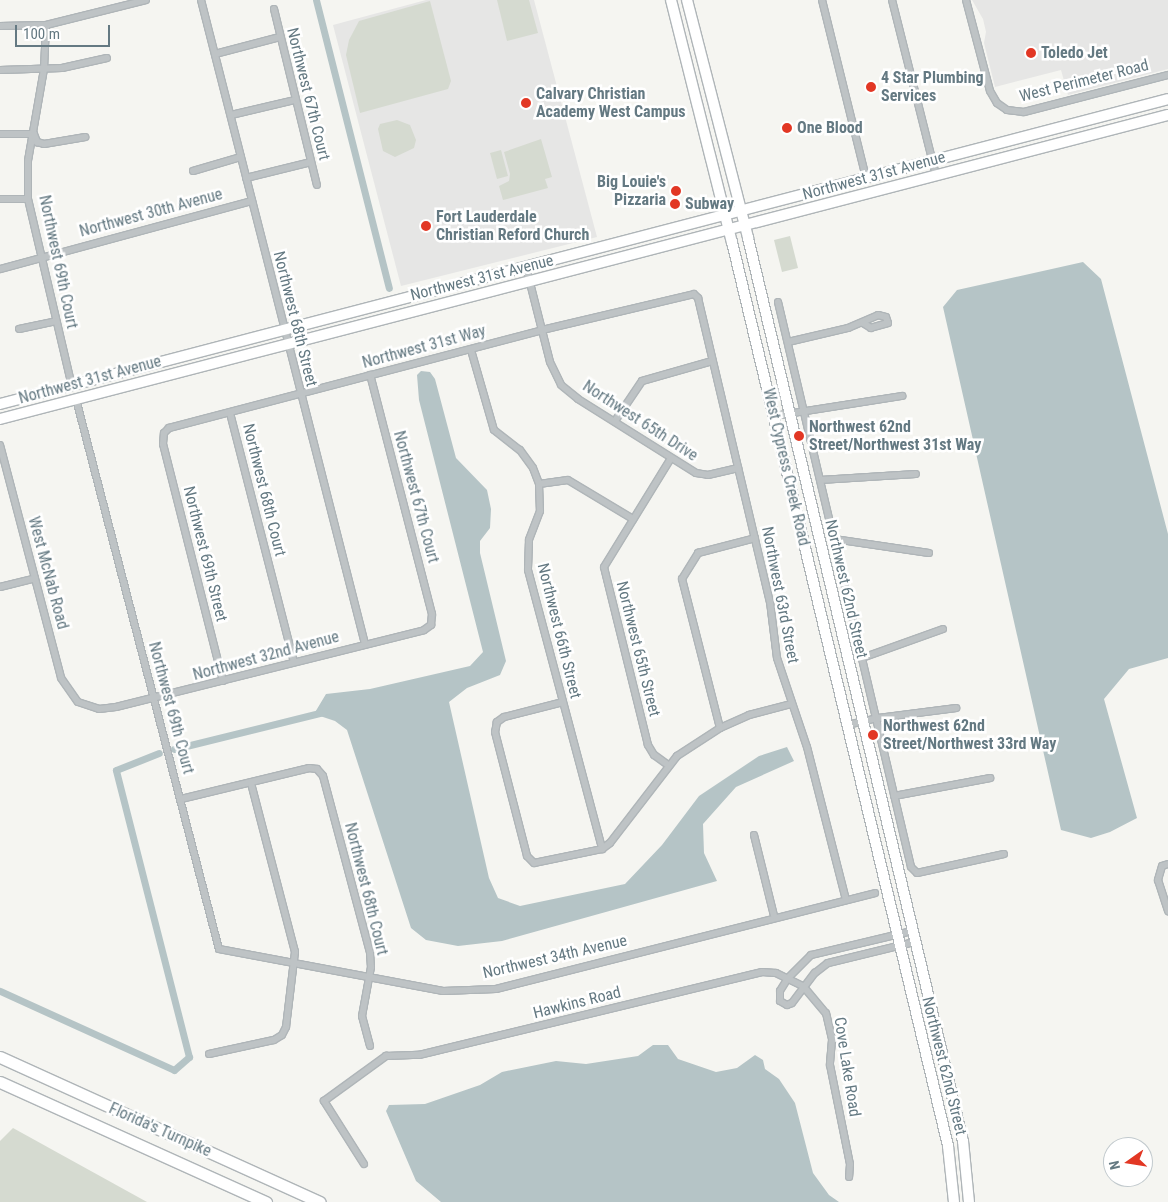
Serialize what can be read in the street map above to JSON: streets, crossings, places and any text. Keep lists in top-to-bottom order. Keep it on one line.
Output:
{"streets":{"highway":["Florida's Turnpike"],"main road":["Northwest 31st Avenue","West Cypress Creek Road","Northwest 62nd Street"],"street":["West Perimeter Road","Northwest 67th Court","Northwest 30th Avenue","Northwest 69th Court","Northwest 68th Street","Northwest 31st Way","Northwest 65th Drive","Northwest 68th Court","Northwest 69th Street","West McNab Road","Northwest 63rd Street","Northwest 66th Street","Northwest 65th Street","Northwest 32nd Avenue","Northwest 34th Avenue","Hawkins Road","Cove Lake Road"]},"crossings":[["Northwest 67th Court","Northwest 31st Way"],["Northwest 67th Court","Northwest 32nd Avenue"],["Northwest 31st Avenue","Northwest 69th Court"],["Northwest 31st Avenue","Northwest 68th Street"],["Northwest 31st Avenue","Northwest 65th Drive"],["Northwest 31st Avenue","West Cypress Creek Road"],["Northwest 30th Avenue","Northwest 69th Court"],["Northwest 30th Avenue","Northwest 68th Street"],["Northwest 69th Court","Northwest 32nd Avenue"],["Northwest 69th Court","Northwest 34th Avenue"],["Northwest 68th Street","Northwest 31st Way"],["Northwest 68th Street","Northwest 32nd Avenue"],["Northwest 31st Way","Northwest 65th Drive"],["Northwest 31st Way","Northwest 68th Court"],["Northwest 31st Way","Northwest 69th Street"],["Northwest 31st Way","Northwest 63rd Street"],["Northwest 31st Way","Northwest 66th Street"],["Northwest 65th Drive","Northwest 63rd Street"],["Northwest 65th Drive","Northwest 65th Street"],["West Cypress Creek Road","Northwest 62nd Street"],["Northwest 68th Court","Northwest 32nd Avenue"],["Northwest 68th Court","Northwest 34th Avenue"],["Northwest 69th Street","Northwest 32nd Avenue"],["West McNab Road","Northwest 32nd Avenue"],["Northwest 63rd Street","Northwest 34th Avenue"],["Hawkins Road","Cove Lake Road"]],"places":["Toledo Jet","4 Star Plumbing Services","Calvary Christian Academy West Campus","One Blood","Big Louie's Pizzaria","Subway","Fort Lauderdale Christian Reford Church","Northwest 62nd Street/Northwest 31st Way","Northwest 62nd Street/Northwest 33rd Way"],"scale_bar":"100 m","north":"left"}
